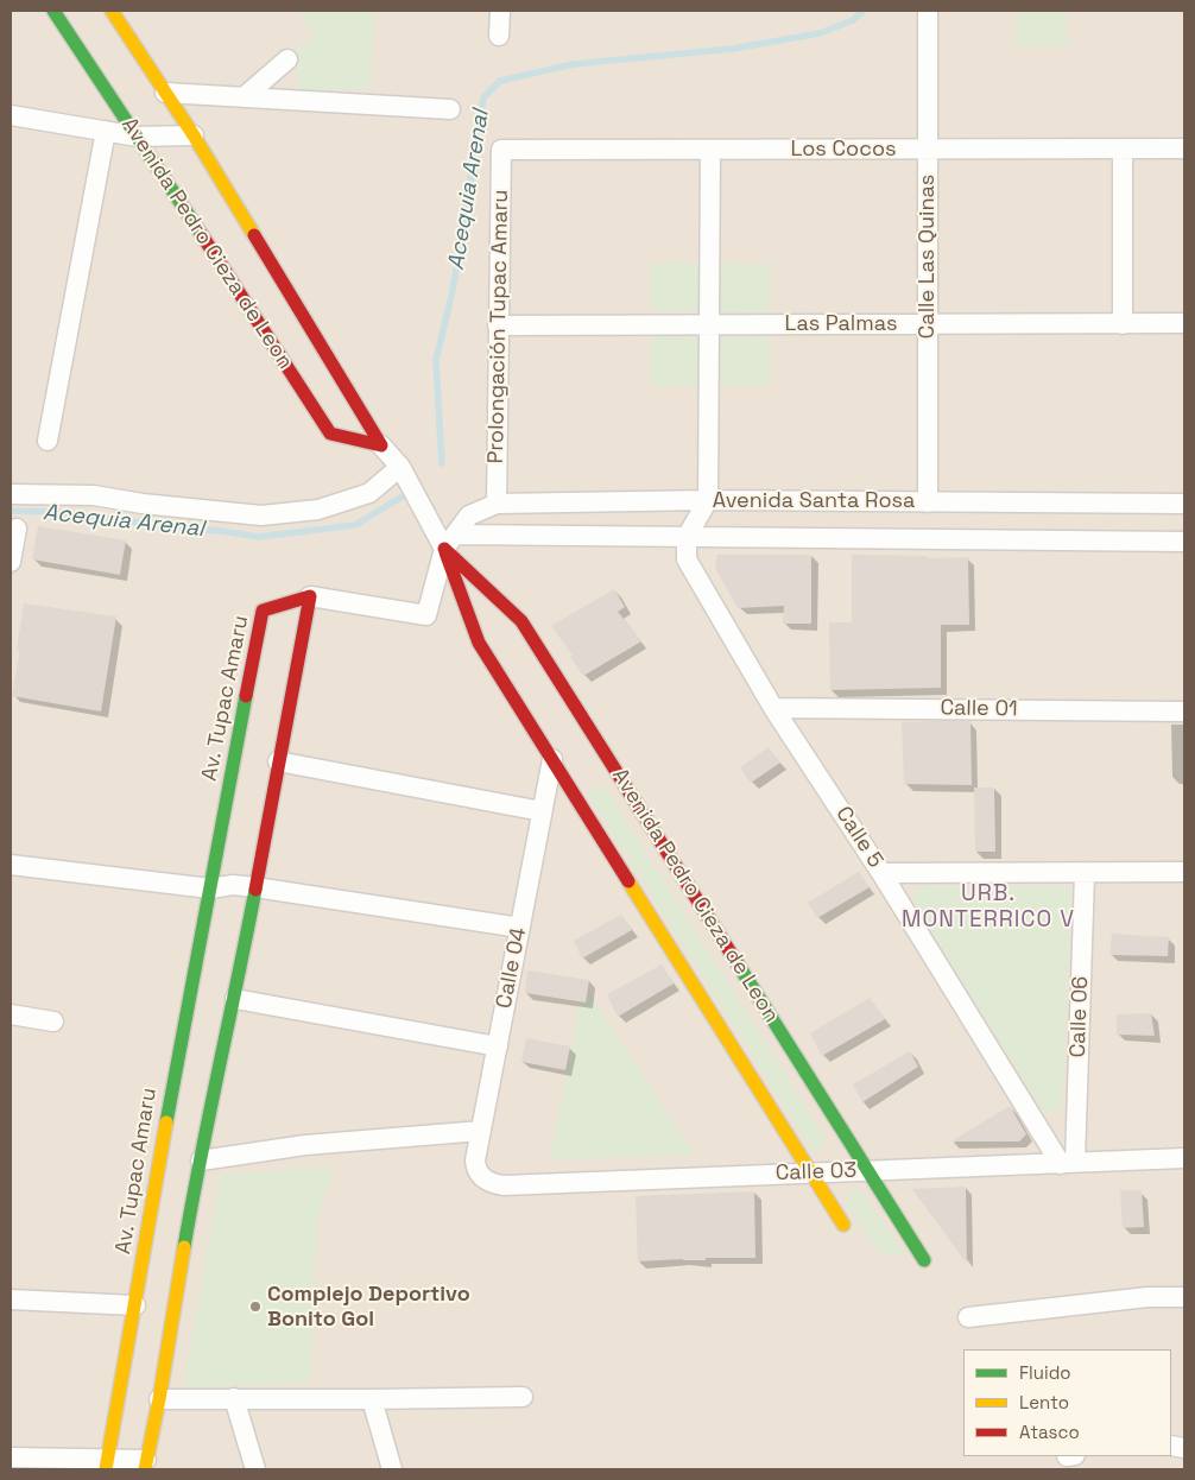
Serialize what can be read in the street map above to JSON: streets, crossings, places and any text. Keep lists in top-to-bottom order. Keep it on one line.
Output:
{"streets":{"street":["Los Cocos","Avenida Pedro Cieza de Leon","Calle Las Quinas","Las Palmas","Prolongación Tupac Amaru","Avenida Santa Rosa","Av. Tupac Amaru","Calle 01","Calle 5","Calle 04","Calle 06","Calle 03"]},"crossings":[["Los Cocos","Calle Las Quinas"],["Los Cocos","Prolongación Tupac Amaru"],["Avenida Pedro Cieza de Leon","Avenida Santa Rosa"],["Avenida Pedro Cieza de Leon","Calle 04"],["Avenida Pedro Cieza de Leon","Calle 03"],["Calle Las Quinas","Las Palmas"],["Calle Las Quinas","Avenida Santa Rosa"],["Las Palmas","Prolongación Tupac Amaru"],["Prolongación Tupac Amaru","Avenida Santa Rosa"],["Avenida Santa Rosa","Calle 5"],["Calle 01","Calle 5"],["Calle 5","Calle 06"],["Calle 5","Calle 03"],["Calle 04","Calle 03"],["Calle 06","Calle 03"]],"districts":["URB. MONTERRICO V"],"water":["Acequia Arenal"],"places":["Complejo Deportivo Bonito Gol"],"legend":["Fluido","Lento","Atasco"]}
